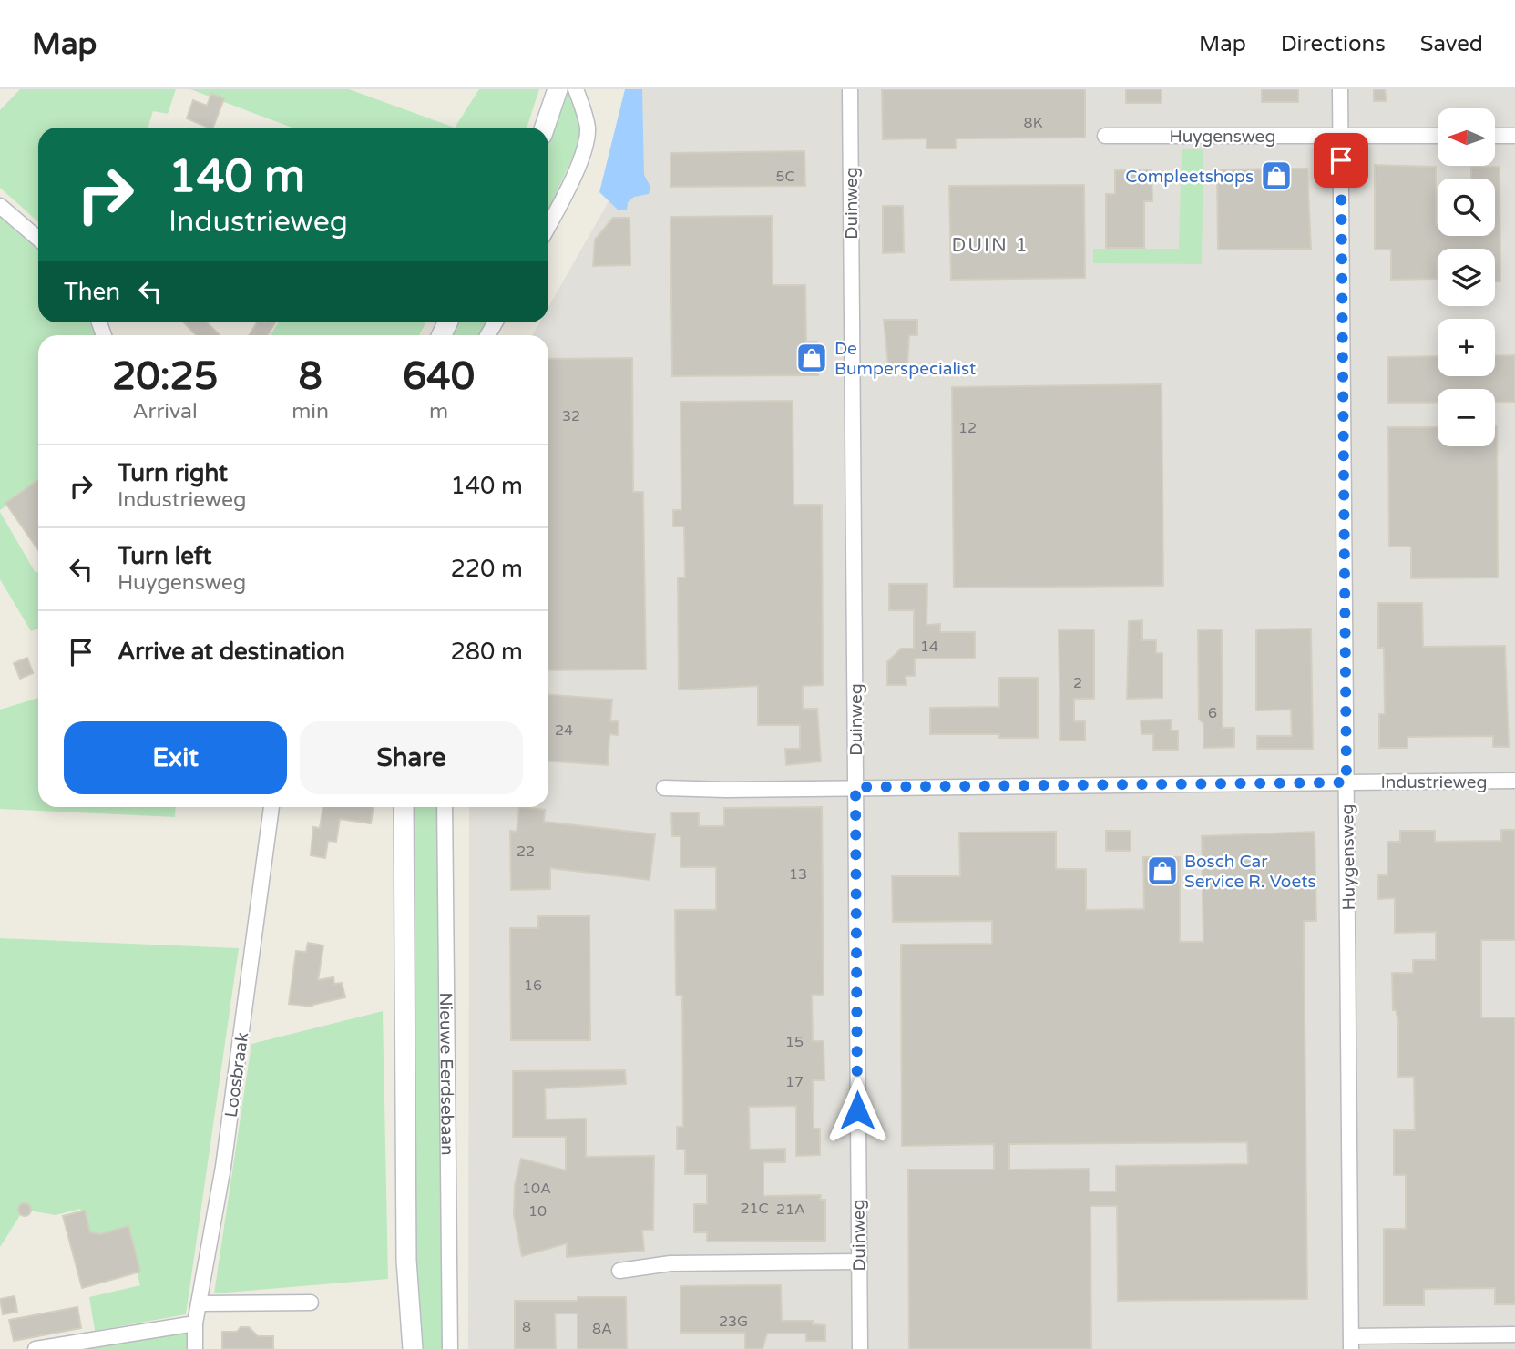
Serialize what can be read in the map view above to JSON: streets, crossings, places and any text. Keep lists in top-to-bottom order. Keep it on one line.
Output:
{"streets":{"street":["Huygensweg","Duinweg","Industrieweg","Loosbraak","Nieuwe Eerdsebaan"]},"crossings":[["Huygensweg","Industrieweg"],["Duinweg","Industrieweg"]],"districts":["DUIN 1"],"places":{"shop":["Compleetshops","De Bumperspecialist","Bosch Car Service R. Voets"]},"house_numbers":["8K","5C","32","12","14","2","6","24","22","13","16","15","17","10A","21C","21A","10","23G","8","8A"],"north":"left","page":{"header":"Map","nav":["Map","Directions","Saved"],"map_buttons":["+","−"],"turn":["140 m","Industrieweg"],"then":"Then","eta":["20:25","Arrival","8","min","640","m"],"list":[{"name":"Turn right","note":"Industrieweg","value":"140 m"},{"name":"Turn left","note":"Huygensweg","value":"220 m"},{"name":"Arrive at destination","value":"280 m"}],"buttons":["Exit","Share"]}}
